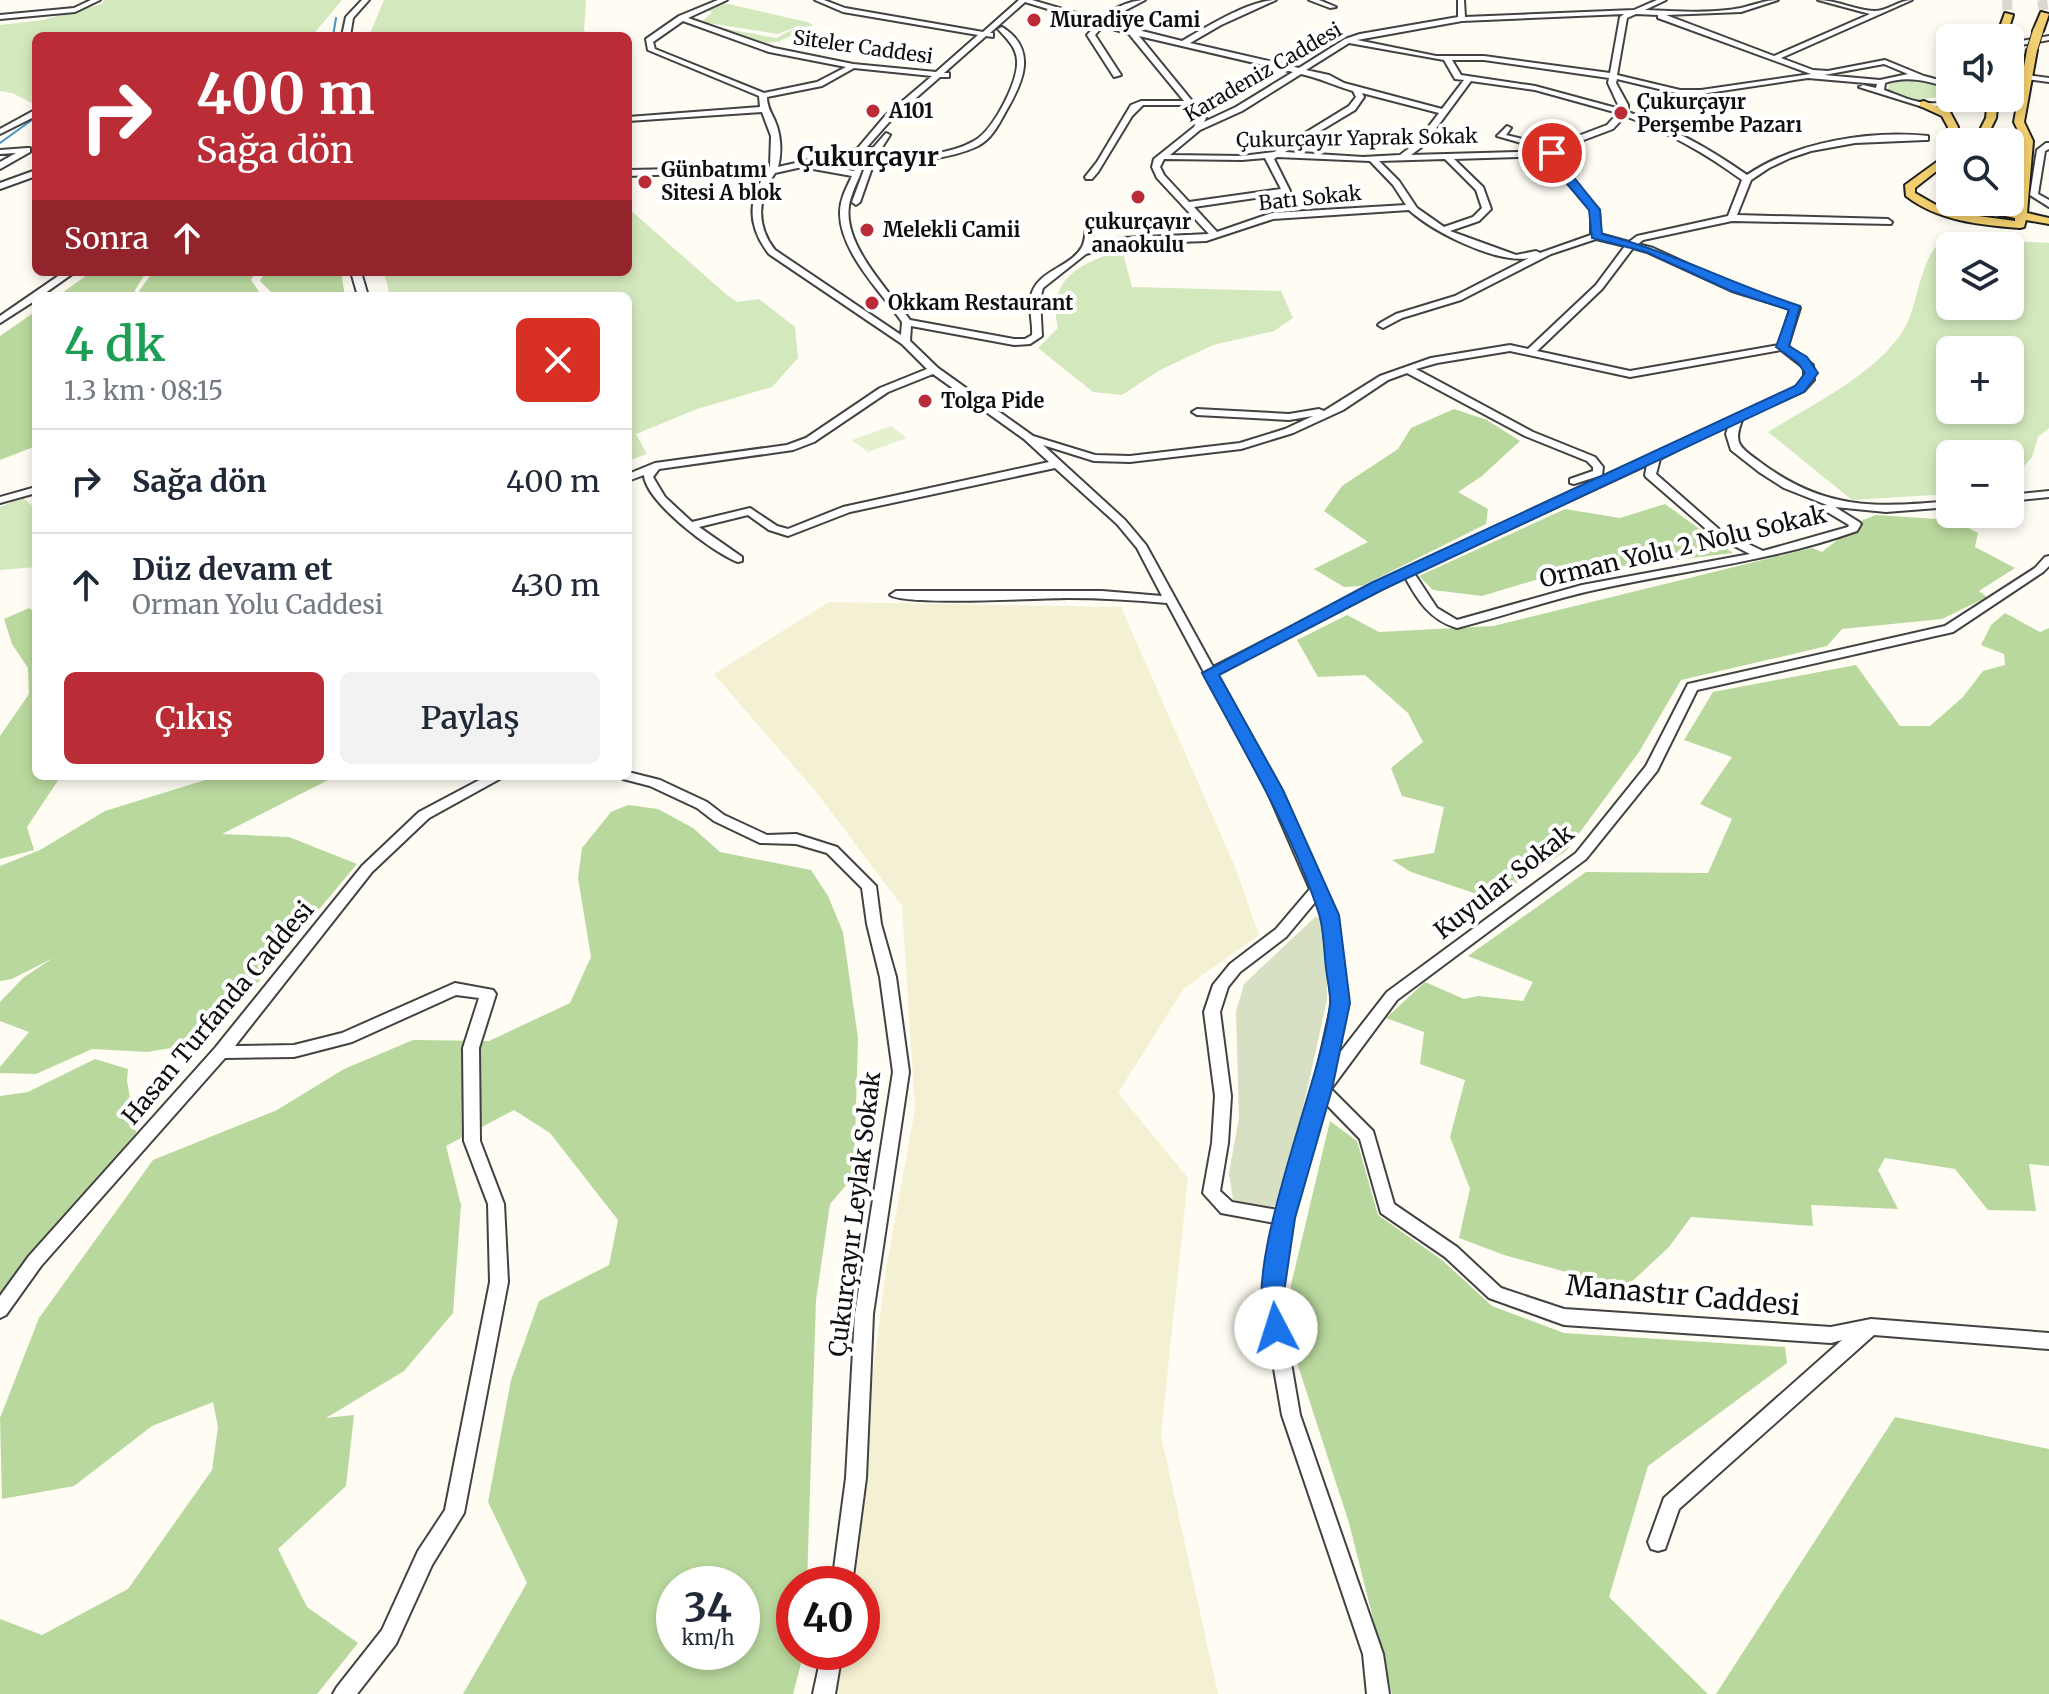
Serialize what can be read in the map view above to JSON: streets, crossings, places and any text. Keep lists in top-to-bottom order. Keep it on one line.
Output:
{"streets":{"street":["Siteler Caddesi","Karadeniz Caddesi","Çukurçayır Yaprak Sokak","Batı Sokak","Orman Yolu 2 Nolu Sokak","Kuyular Sokak","Hasan Turfanda Caddesi","Çukurçayır Leylak Sokak","Manastır Caddesi"]},"crossings":[["Karadeniz Caddesi","Çukurçayır Yaprak Sokak"],["Kuyular Sokak","Manastır Caddesi"]],"districts":["Çukurçayır"],"places":["Muradiye Cami","A101","Çukurçayır Perşembe Pazarı","Günbatımı Sitesi A blok","çukurçayır anaokulu","Melekli Camii","Okkam Restaurant","Tolga Pide"],"page":{"map_buttons":["+","−"],"turn":["400 m","Sağa dön"],"then":"Sonra","heading":["4 dk","1.3 km · 08:15"],"list":[{"name":"Sağa dön","value":"400 m"},{"name":"Düz devam et","note":"Orman Yolu Caddesi","value":"430 m"}],"buttons":["Çıkış","Paylaş"],"speed":"34 km/h","limit":"40"}}
